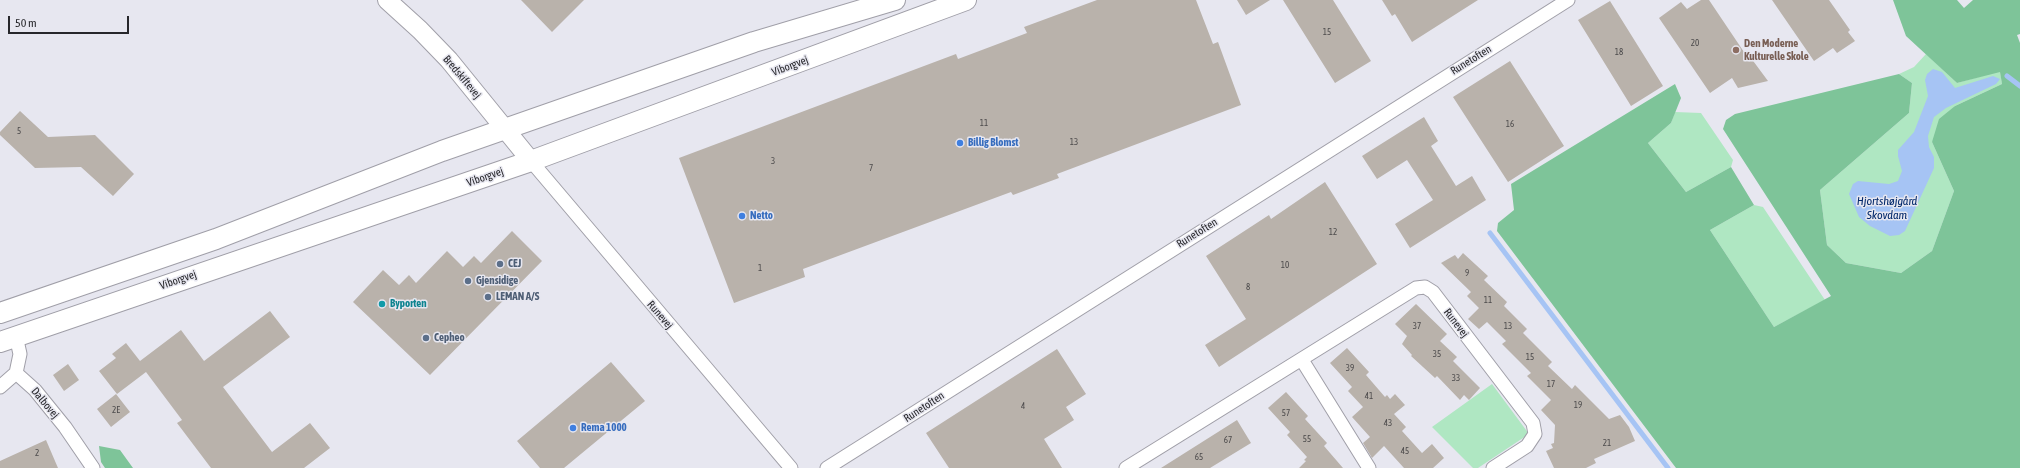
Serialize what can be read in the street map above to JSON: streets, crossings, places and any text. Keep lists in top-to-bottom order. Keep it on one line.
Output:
{"streets":{"main road":["Viborgvej"],"street":["Runetoften","Bredskiftevej","Runevej","Dalbovej"]},"crossings":[["Viborgvej","Bredskiftevej"],["Viborgvej","Runevej"],["Bredskiftevej","Runevej"]],"water":["Hjortshøjgård Skovdam"],"places":["Den Moderne Kulturelle Skole","Billig Blomst","Netto","CEJ","Gjensidige","LEMAN A/S","Byporten","Cepheo","Rema 1000"],"house_numbers":["15","20","18","11","16","5","13","3","7","12","10","1","9","8","11","37","13","35","15","39","33","17","41","19","4","2E","57","43","55","67","21","45","2","65"],"scale_bar":"50 m"}
